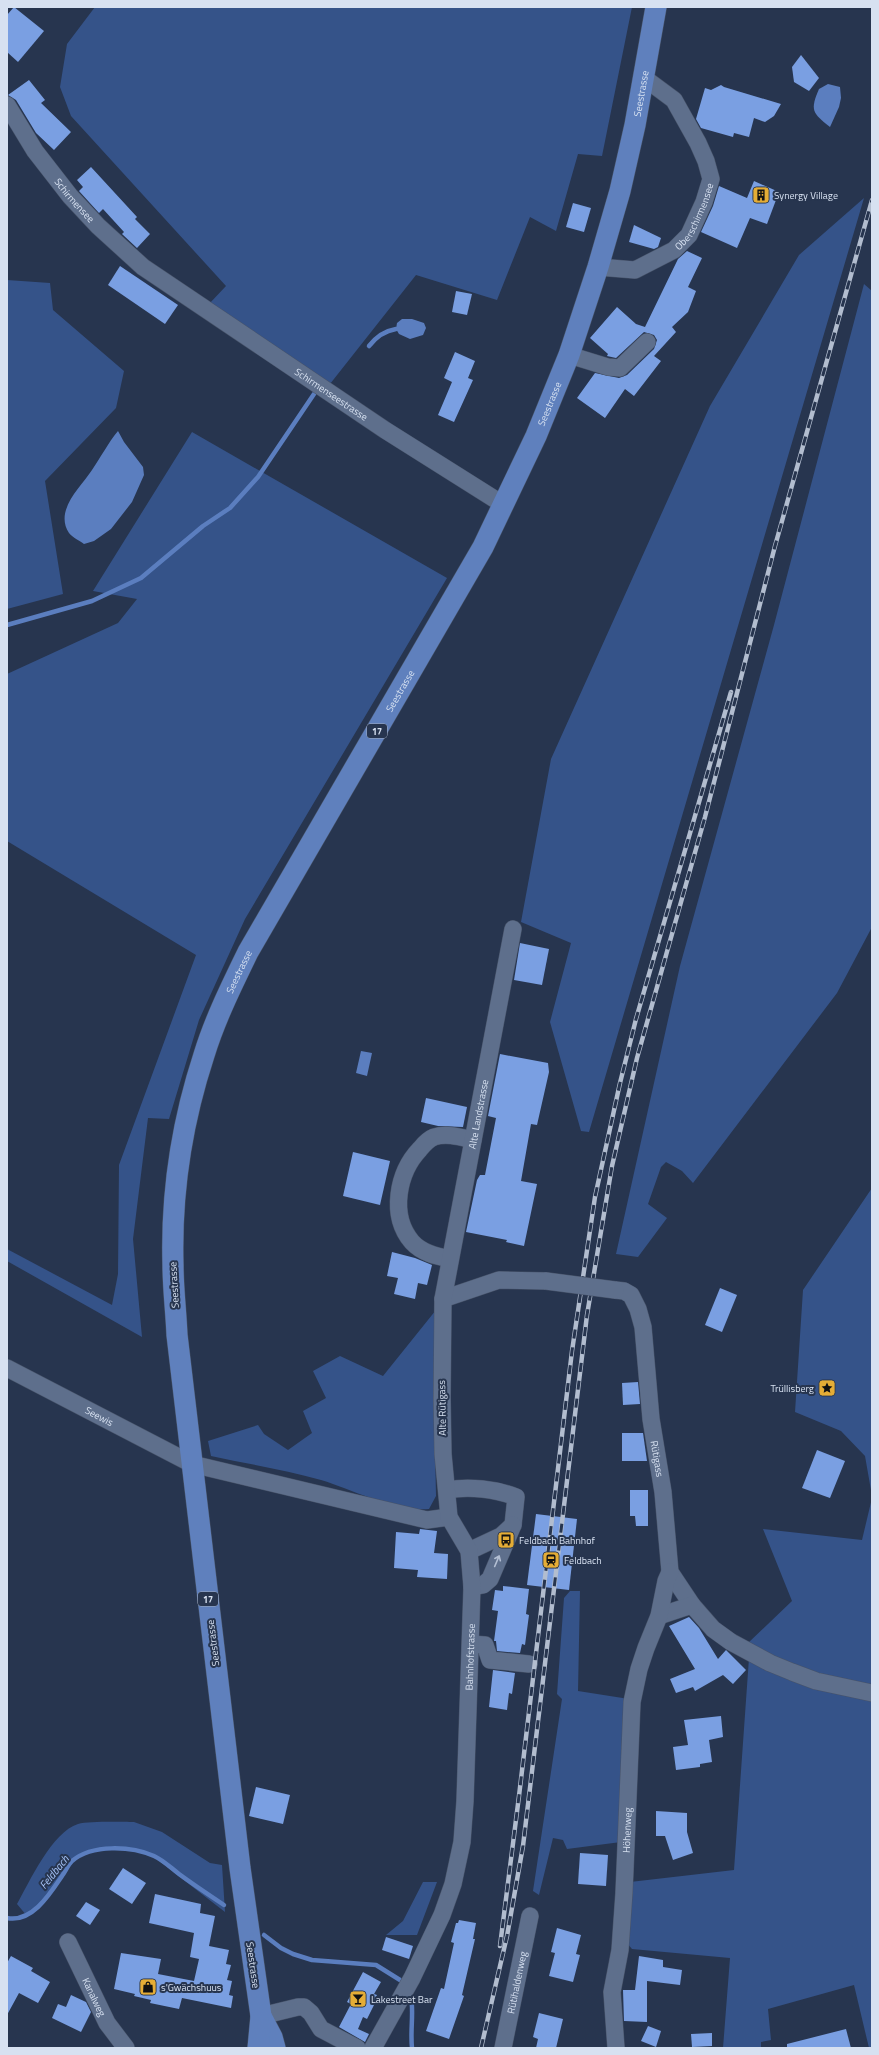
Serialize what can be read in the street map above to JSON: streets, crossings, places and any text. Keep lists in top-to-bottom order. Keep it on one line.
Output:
{"streets":{"main road":["Seestrasse","17"],"street":["Schirmensee","Oberschirmensee","Schirmenseestrasse","Alte Landstrasse","Alte Rütigass","Seewis","Rütigass","Bahnhofstrasse","Höhenweg","Rütihaldenweg","Kanalweg"]},"crossings":[["Seestrasse","Oberschirmensee"],["Seestrasse","Schirmenseestrasse"],["Seestrasse","Seewis"],["Schirmensee","Schirmenseestrasse"],["Alte Landstrasse","Alte Rütigass"],["Alte Landstrasse","Rütigass"],["Alte Rütigass","Rütigass"],["Alte Rütigass","Bahnhofstrasse"],["Rütigass","Höhenweg"]],"water":["Feldbach"],"places":{"building":["Synergy Village"],"place":["Trüllisberg"],"bus stop":["Feldbach Bahnhof"],"station":["Feldbach"],"shop":["s'Gwächshuus"],"bar":["Lakestreet Bar"]}}
